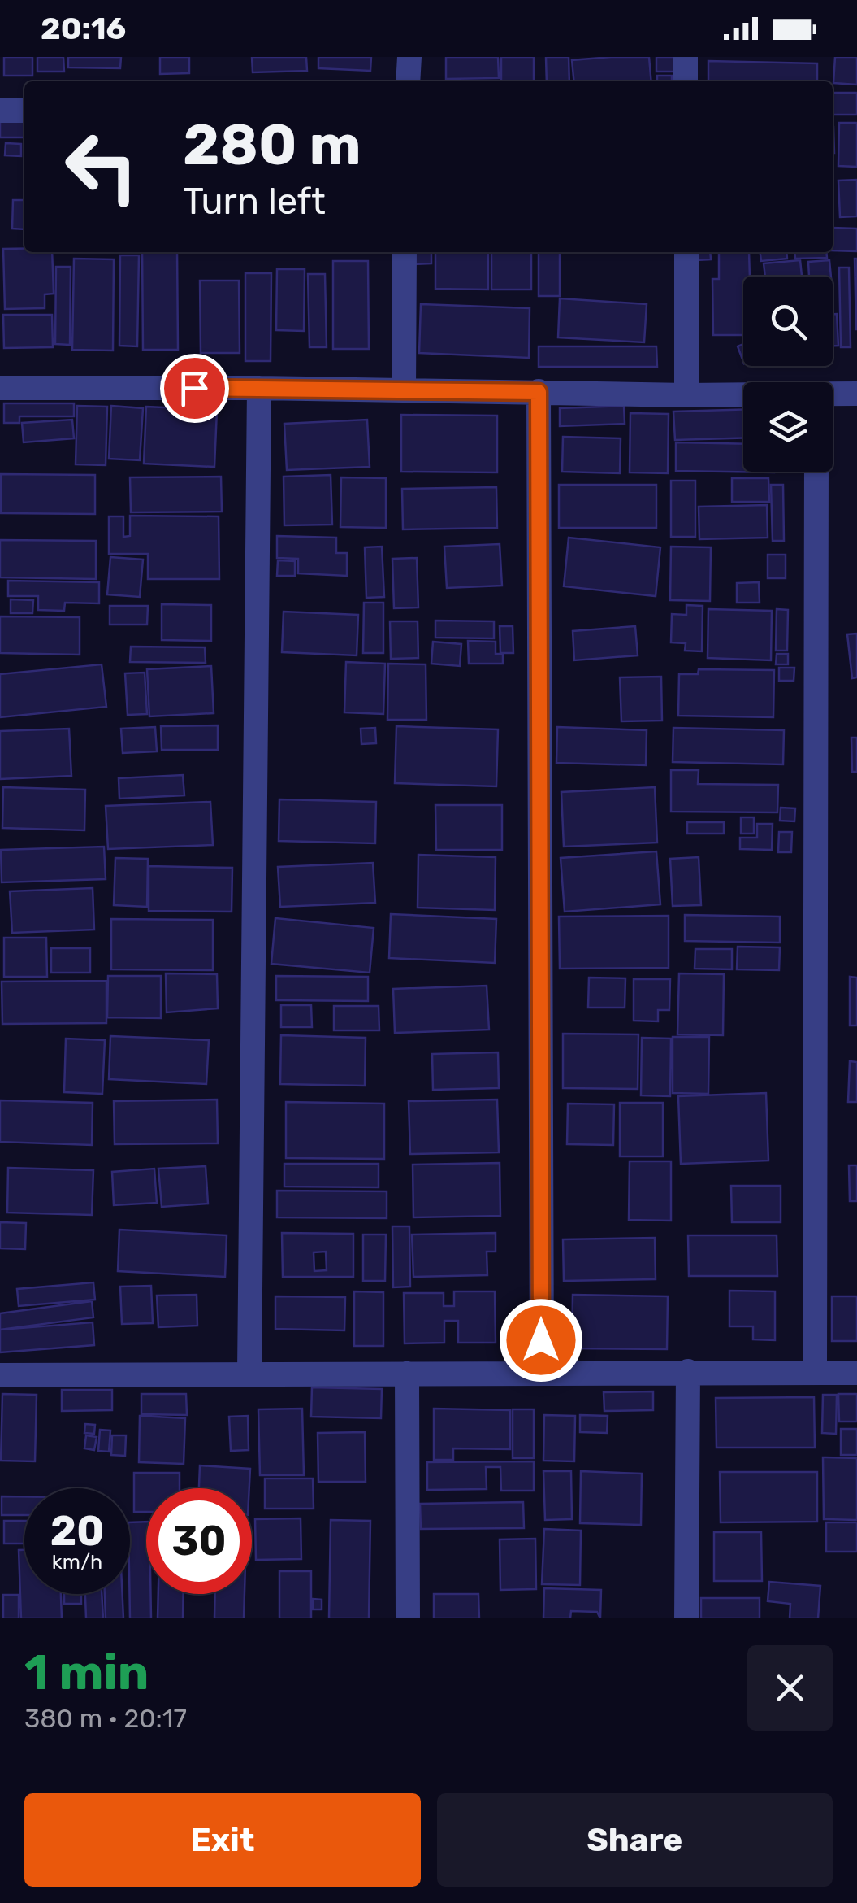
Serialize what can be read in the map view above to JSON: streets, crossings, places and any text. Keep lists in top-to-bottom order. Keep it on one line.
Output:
{"page":{"status":"20:16","turn":["280 m","Turn left"],"speed":"20 km/h","limit":"30","heading":["1 min","380 m · 20:17"],"buttons":["Exit","Share"]}}
